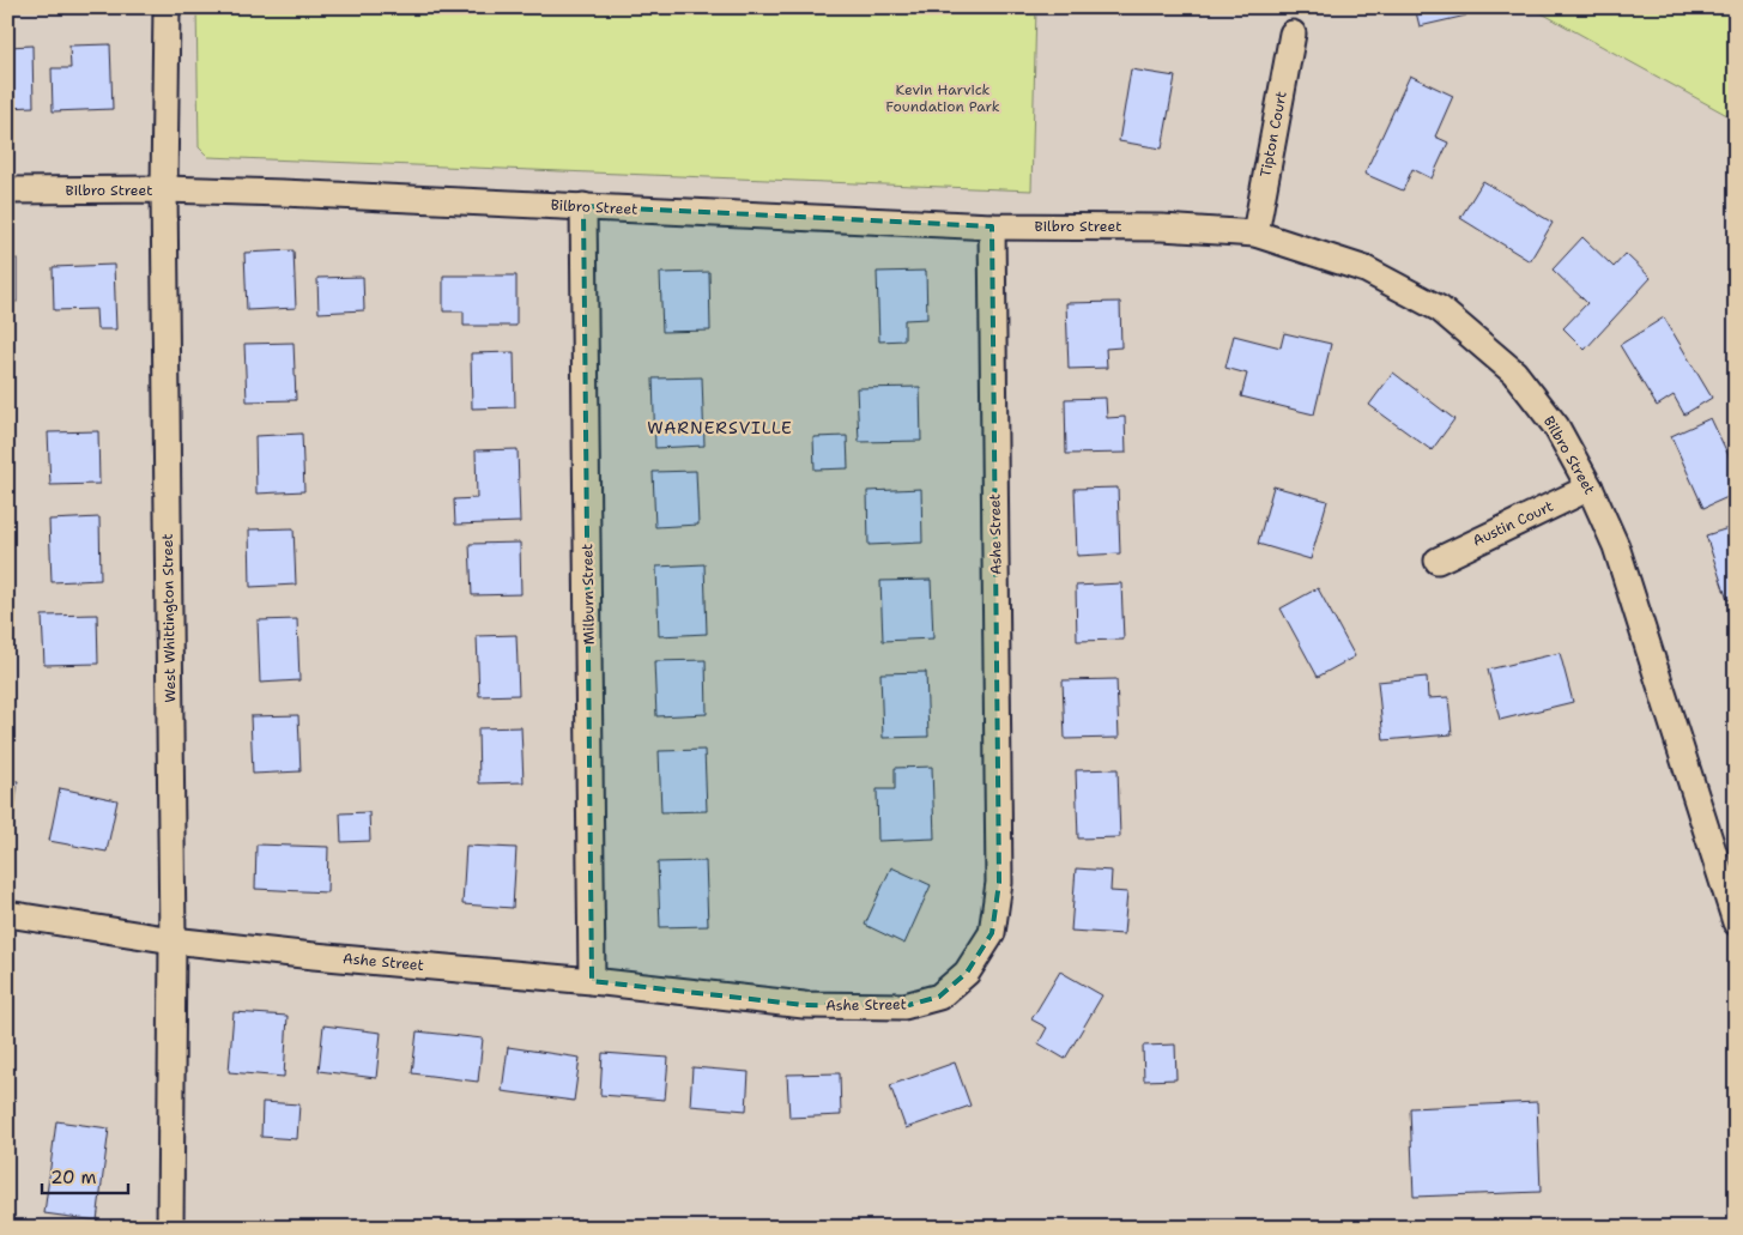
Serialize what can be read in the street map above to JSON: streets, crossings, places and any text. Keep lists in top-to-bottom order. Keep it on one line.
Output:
{"streets":{"street":["Tipton Court","Bilbro Street","Austin Court","Ashe Street","Milburn Street","West Whittington Street"]},"crossings":[["Tipton Court","Bilbro Street"],["Bilbro Street","Austin Court"],["Bilbro Street","Ashe Street"],["Bilbro Street","Milburn Street"],["Bilbro Street","West Whittington Street"],["Ashe Street","Milburn Street"],["Ashe Street","West Whittington Street"]],"districts":["WARNERSVILLE"],"parks":["Kevin Harvick Foundation Park"],"scale_bar":"20 m"}
